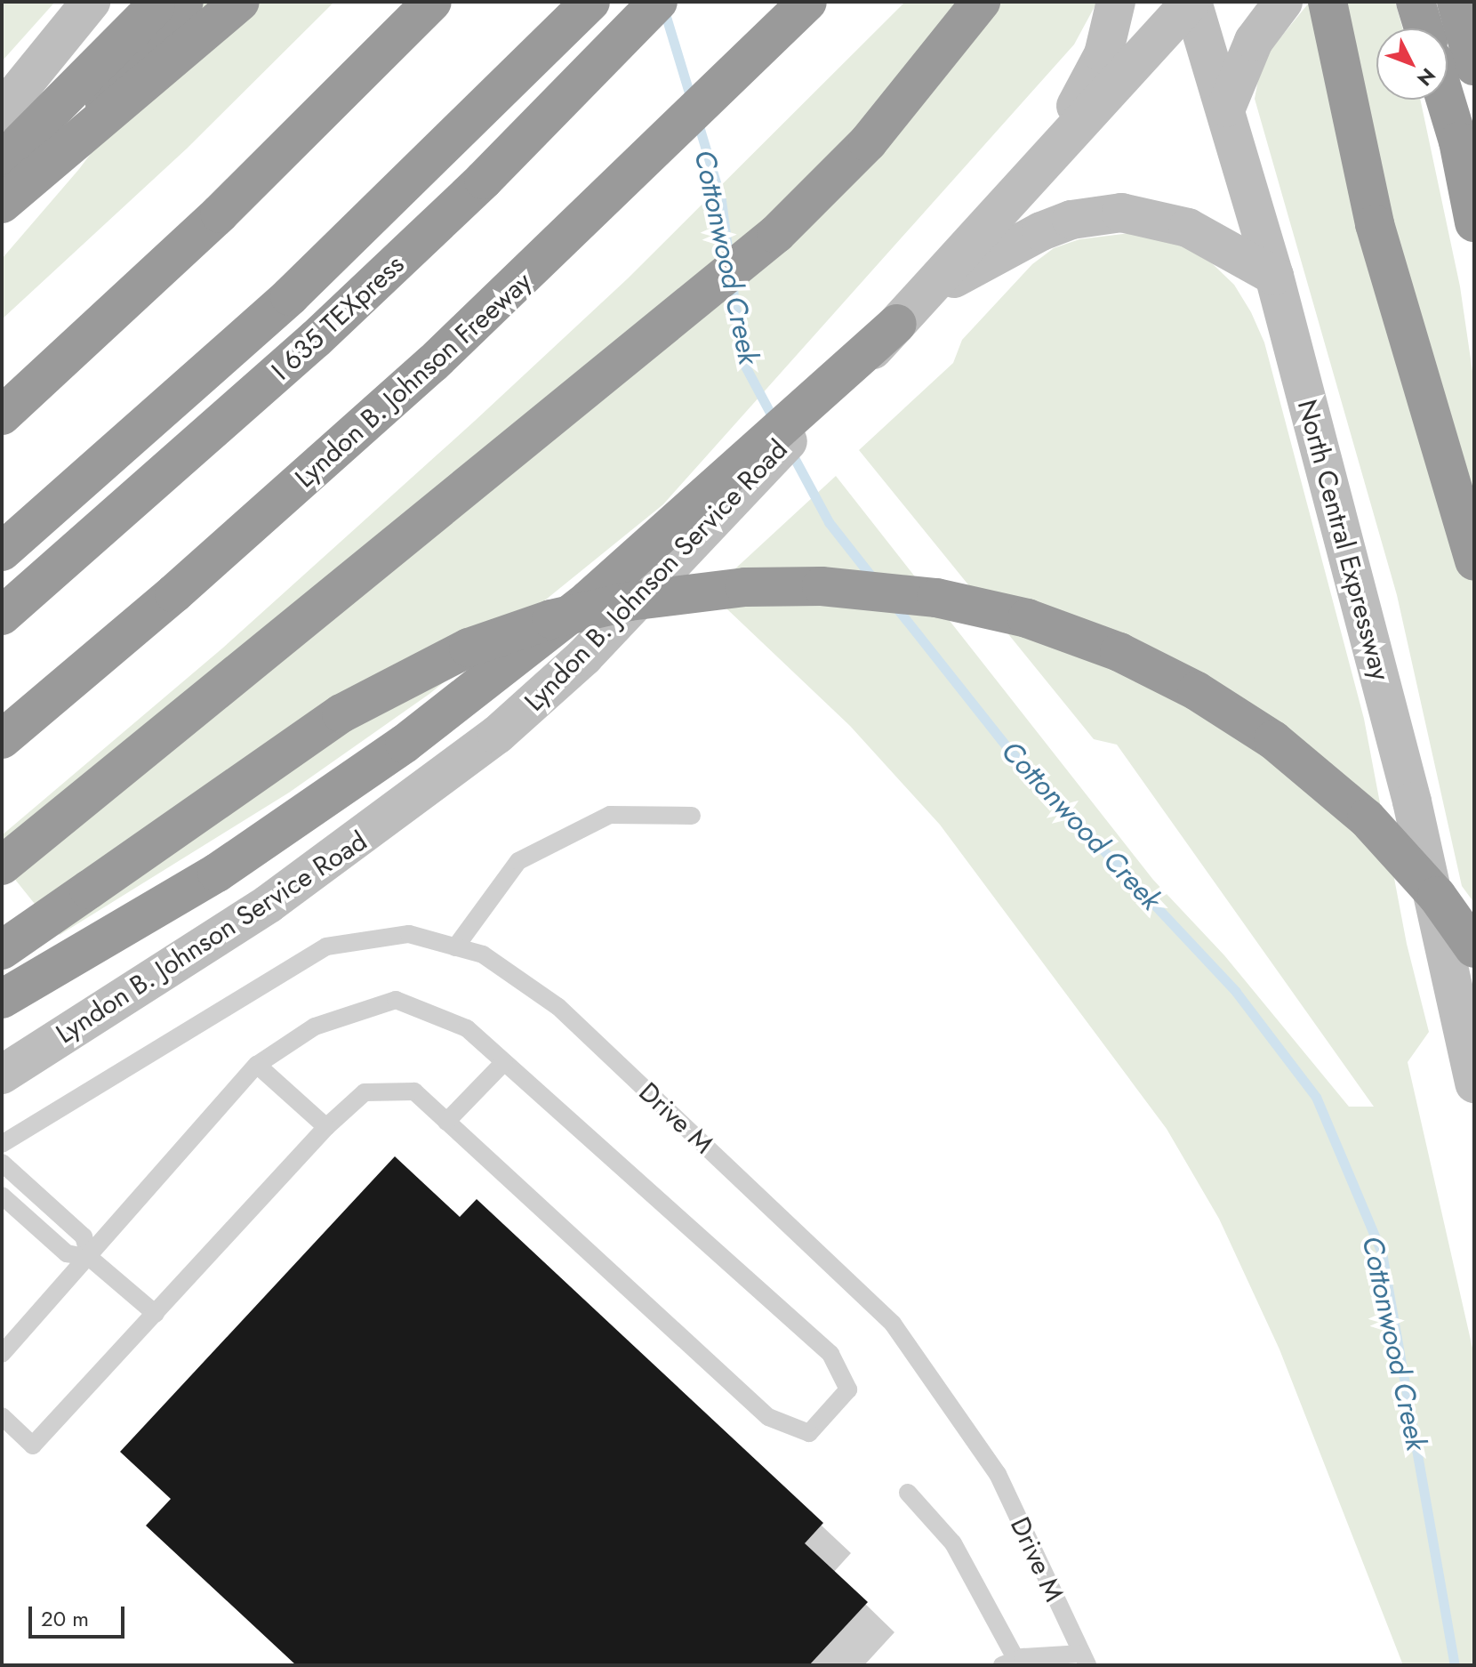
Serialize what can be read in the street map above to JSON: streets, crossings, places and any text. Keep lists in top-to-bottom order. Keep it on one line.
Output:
{"streets":{"highway":["I 635 TEXpress","Lyndon B. Johnson Freeway"],"main road":["North Central Expressway","Lyndon B. Johnson Service Road"],"lane":["Drive M"]},"water":["Cottonwood Creek"],"scale_bar":"20 m","north":"bottom right"}
